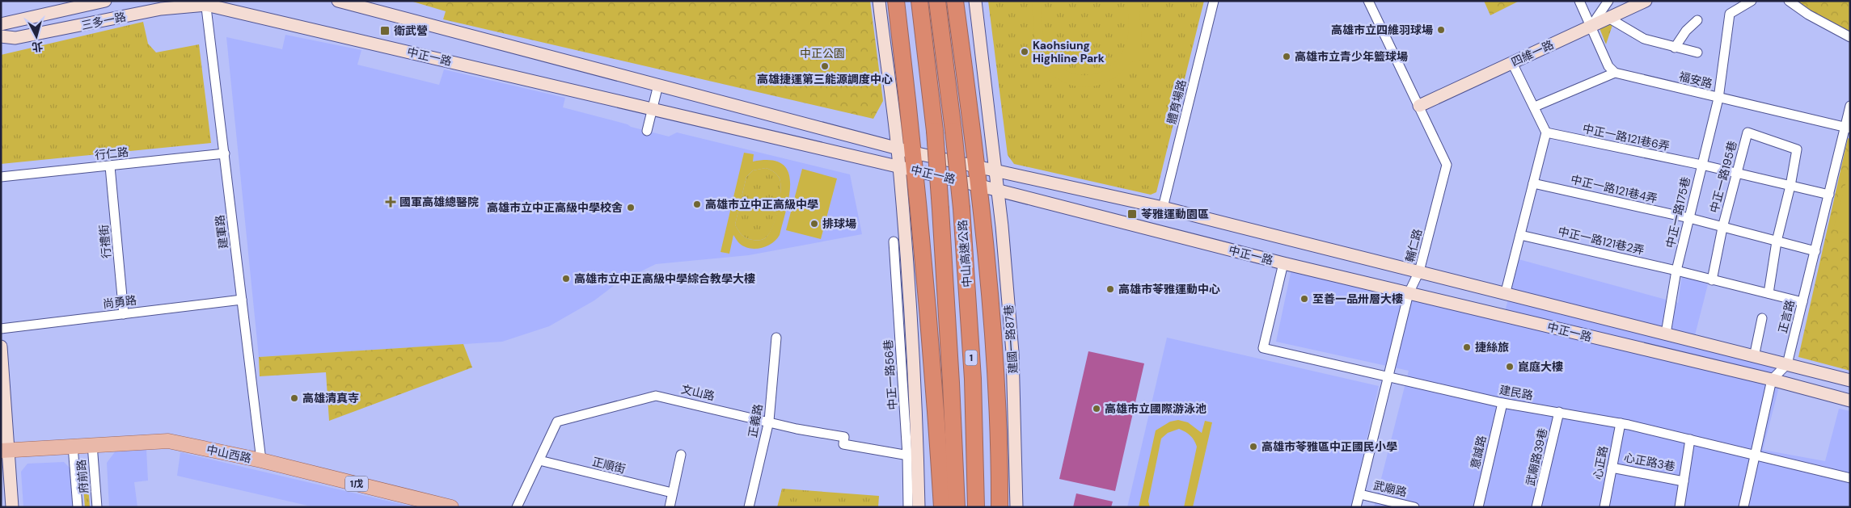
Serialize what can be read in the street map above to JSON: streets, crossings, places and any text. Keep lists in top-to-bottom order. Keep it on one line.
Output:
{"streets":{"highway":["中山高速公路","1"],"main road":["中山西路","1戊"],"street":["三多一路","四維一路","中正一路","福安路","體育場路","中正一路121巷6弄","行仁路","中正一路195巷","中正一路121巷4弄","中正一路175巷","建軍路","中正一路121巷2弄","行禮街","輔仁路","尚勇路","正言路","建國一路87巷","中正一路56巷","文山路","建民路","正義路","意誠路","武廟路39巷","心正路3巷","心正路","正順街","府前路","武廟路"]},"crossings":[["三多一路","中正一路"],["三多一路","建軍路"],["四維一路","輔仁路"],["中正一路","體育場路"],["中正一路","中正一路175巷"],["中正一路","建軍路"],["中正一路","輔仁路"],["中正一路","正言路"],["中正一路","建國一路87巷"],["中正一路","建民路"],["福安路","中正一路175巷"],["福安路","正言路"],["中正一路121巷6弄","中正一路195巷"],["中正一路121巷6弄","中正一路175巷"],["中正一路121巷6弄","正言路"],["行仁路","建軍路"],["行仁路","行禮街"],["中正一路195巷","中正一路121巷4弄"],["中正一路121巷4弄","中正一路175巷"],["中正一路121巷4弄","正言路"],["中正一路175巷","中正一路121巷2弄"],["建軍路","尚勇路"],["建軍路","中山西路"],["行禮街","尚勇路"],["輔仁路","建民路"],["輔仁路","武廟路"],["中正一路56巷","文山路"],["文山路","正義路"],["文山路","正順街"],["建民路","意誠路"],["建民路","武廟路39巷"],["建民路","心正路"],["中山西路","府前路"],["心正路3巷","心正路"]],"parks":["中正公園"],"places":{"other":["高雄市立四維羽球場","Kaohsiung Highline Park","高雄市立青少年籃球場","高雄捷運第三能源調度中心","高雄市立中正高級中學","高雄市立中正高級中學校舍","排球場","高雄市立中正高級中學綜合教學大樓","高雄市苓雅運動中心","至善一品卅層大樓","捷絲旅","崑庭大樓","高雄清真寺","高雄市立國際游泳池","高雄市苓雅區中正國民小學"],"transit":["衛武營","苓雅運動園區"],"health":["國軍高雄總醫院"]},"north":"bottom"}
